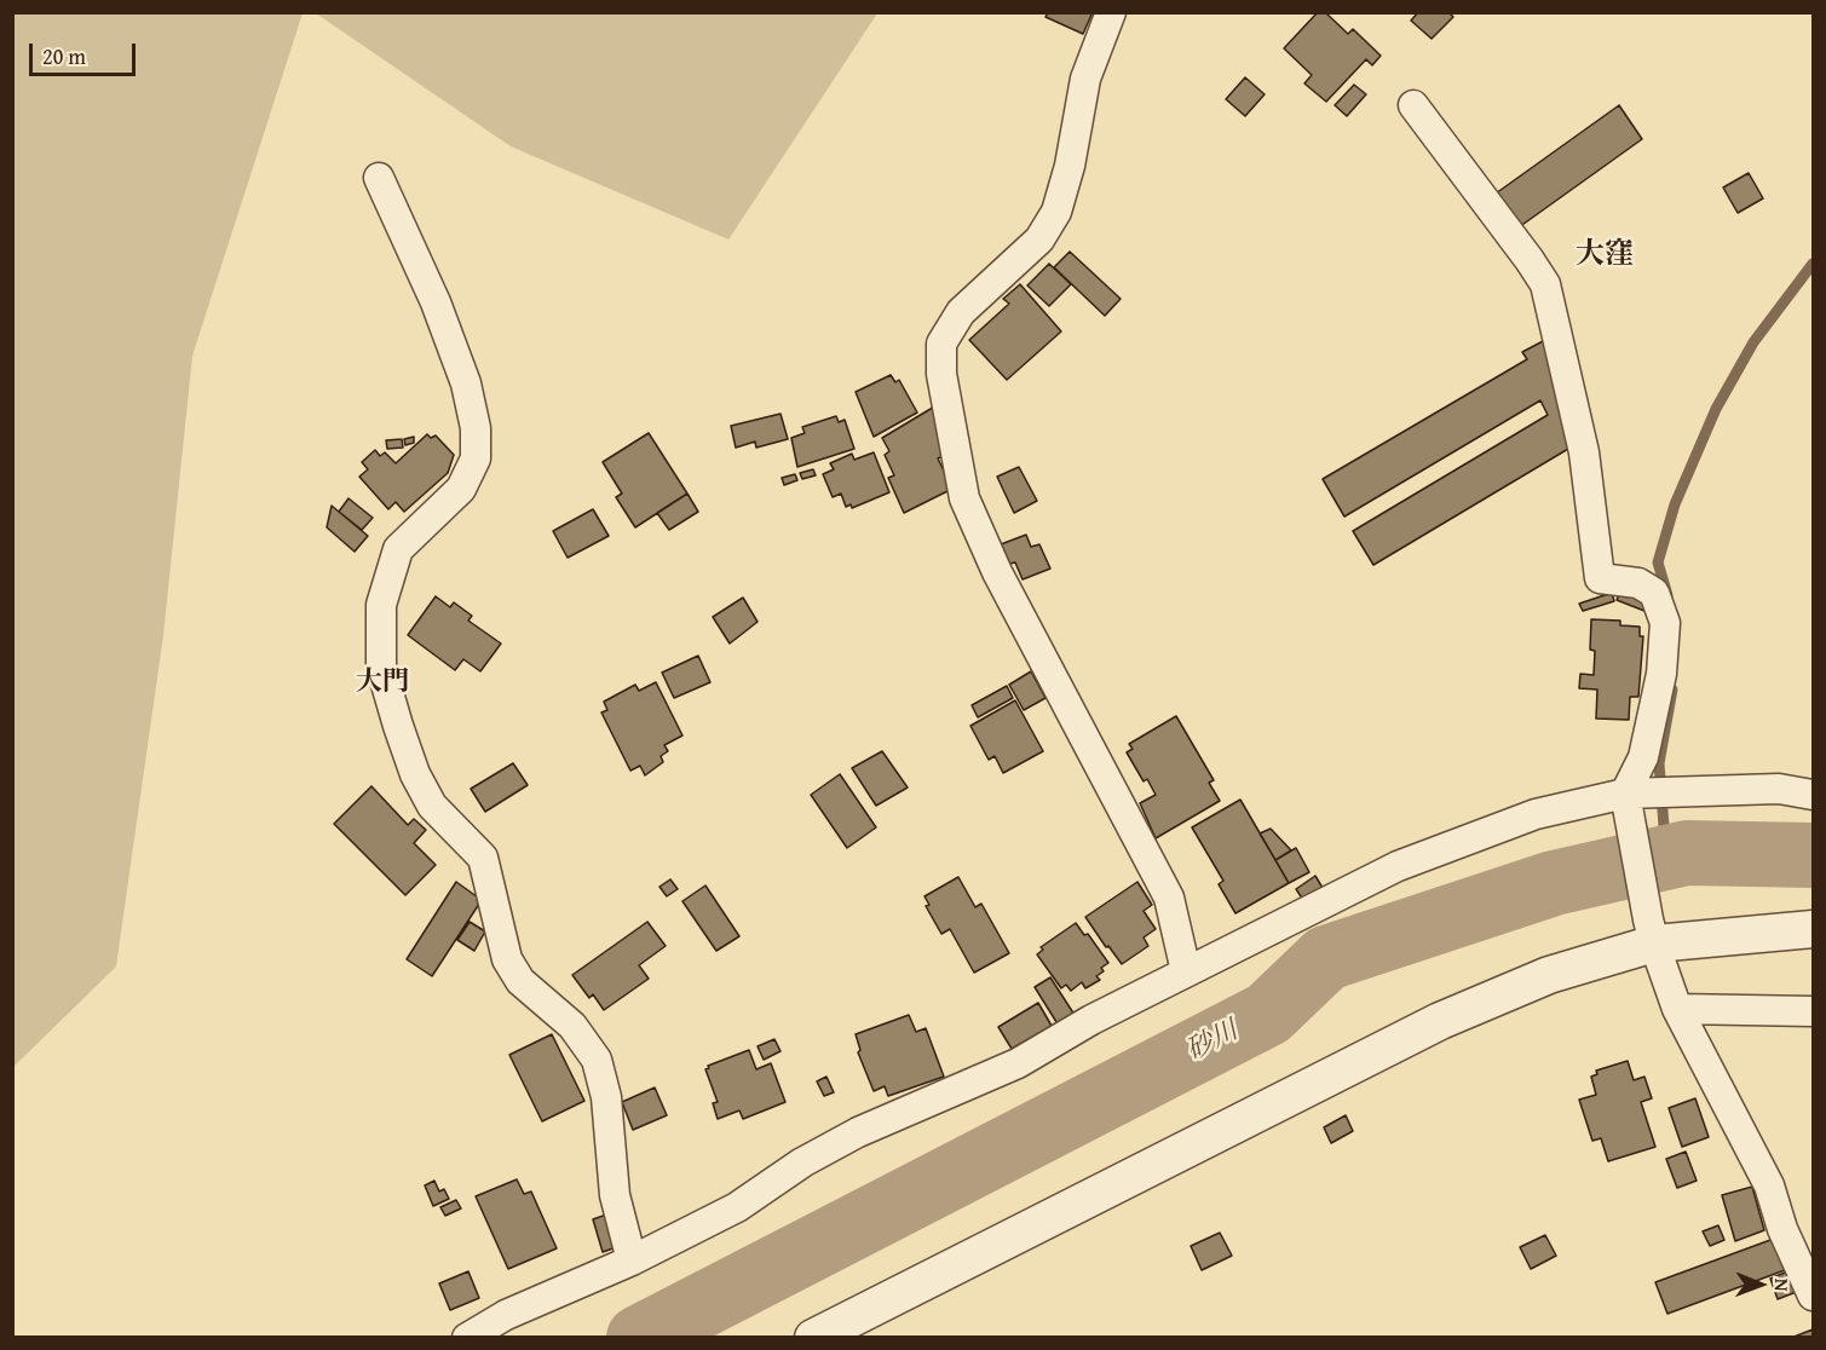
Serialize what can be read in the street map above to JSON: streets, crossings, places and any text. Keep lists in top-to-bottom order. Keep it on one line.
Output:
{"districts":["大窪","大門"],"water":["砂川"],"scale_bar":"20 m","north":"right"}
